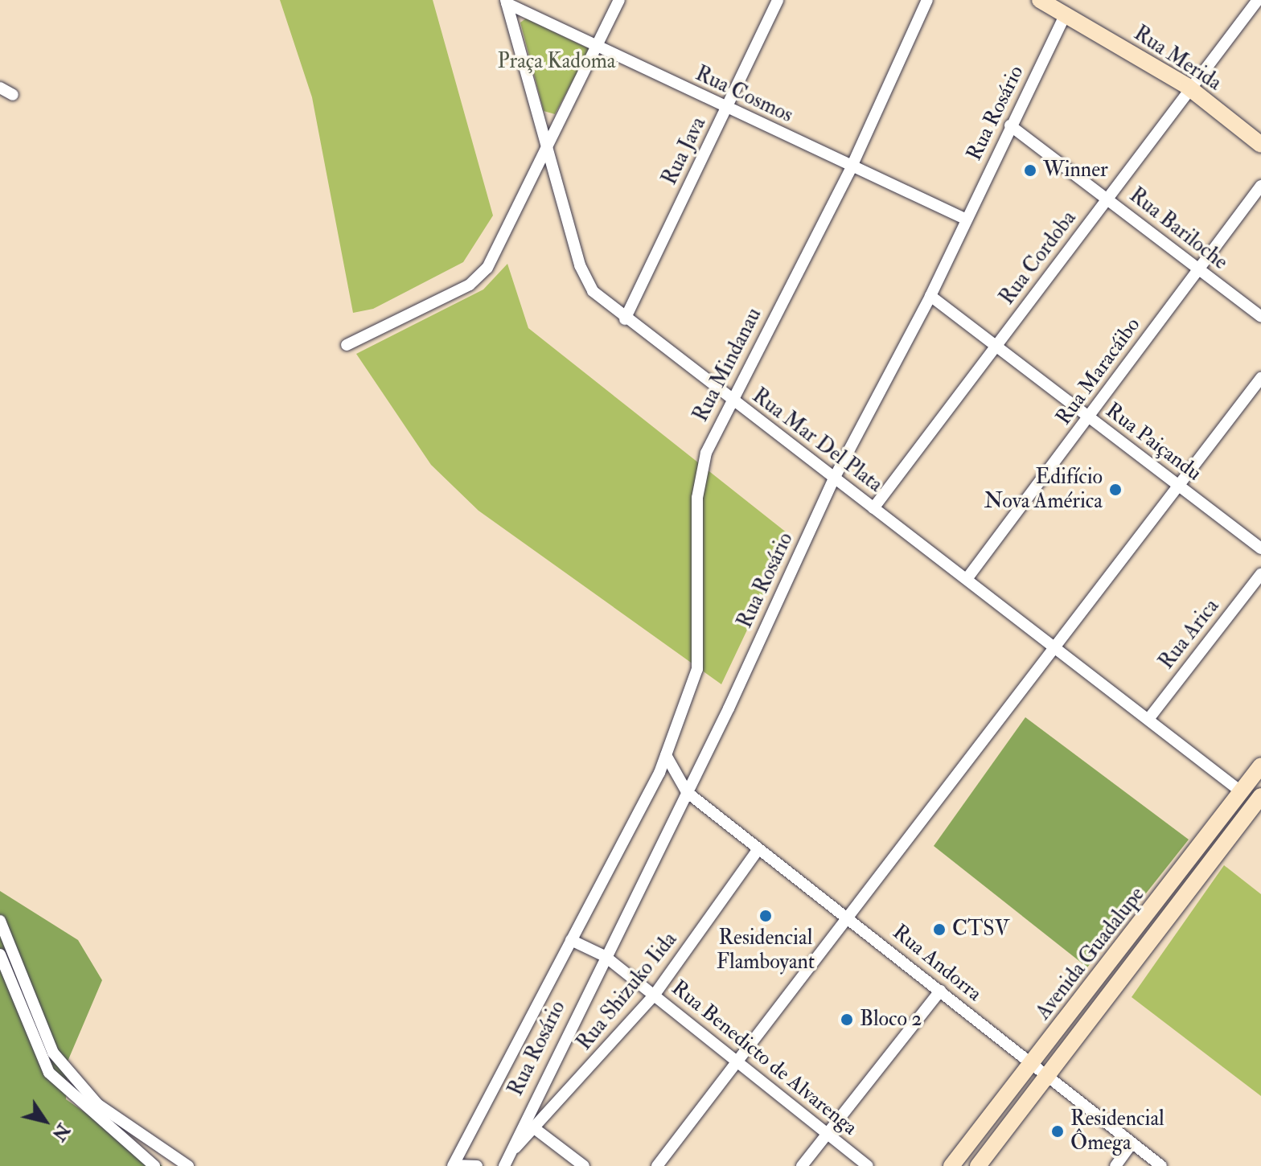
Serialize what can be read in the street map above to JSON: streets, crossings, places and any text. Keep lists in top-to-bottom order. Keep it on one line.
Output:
{"streets":{"street":["Rua Merida","Rua Cosmos","Rua Rosário","Rua Java","Rua Bariloche","Rua Cordoba","Rua Mindanau","Rua Maracáibo","Rua Mar Del Plata","Rua Paiçandu","Rua Arica","Avenida Guadalupe","Rua Andorra","Rua Shizuko Iida","Rua Benedicto de Alvarenga"]},"crossings":[["Rua Merida","Rua Rosário"],["Rua Merida","Rua Cordoba"],["Rua Cosmos","Rua Rosário"],["Rua Cosmos","Rua Java"],["Rua Cosmos","Rua Mindanau"],["Rua Cosmos","Rua Mar Del Plata"],["Rua Rosário","Rua Bariloche"],["Rua Rosário","Rua Mindanau"],["Rua Rosário","Rua Mar Del Plata"],["Rua Rosário","Rua Paiçandu"],["Rua Rosário","Rua Andorra"],["Rua Rosário","Rua Shizuko Iida"],["Rua Rosário","Rua Benedicto de Alvarenga"],["Rua Java","Rua Mar Del Plata"],["Rua Bariloche","Rua Cordoba"],["Rua Bariloche","Rua Maracáibo"],["Rua Cordoba","Rua Mar Del Plata"],["Rua Cordoba","Rua Paiçandu"],["Rua Mindanau","Rua Mar Del Plata"],["Rua Mindanau","Rua Benedicto de Alvarenga"],["Rua Maracáibo","Rua Mar Del Plata"],["Rua Maracáibo","Rua Paiçandu"],["Rua Mar Del Plata","Rua Arica"],["Rua Mar Del Plata","Avenida Guadalupe"],["Avenida Guadalupe","Rua Andorra"],["Rua Andorra","Rua Shizuko Iida"],["Rua Shizuko Iida","Rua Benedicto de Alvarenga"]],"parks":["Praça Kadoma"],"places":["Winner","Edifício Nova América","Residencial Flamboyant","CTSV","Bloco 2","Residencial Ômega"],"north":"bottom right"}
